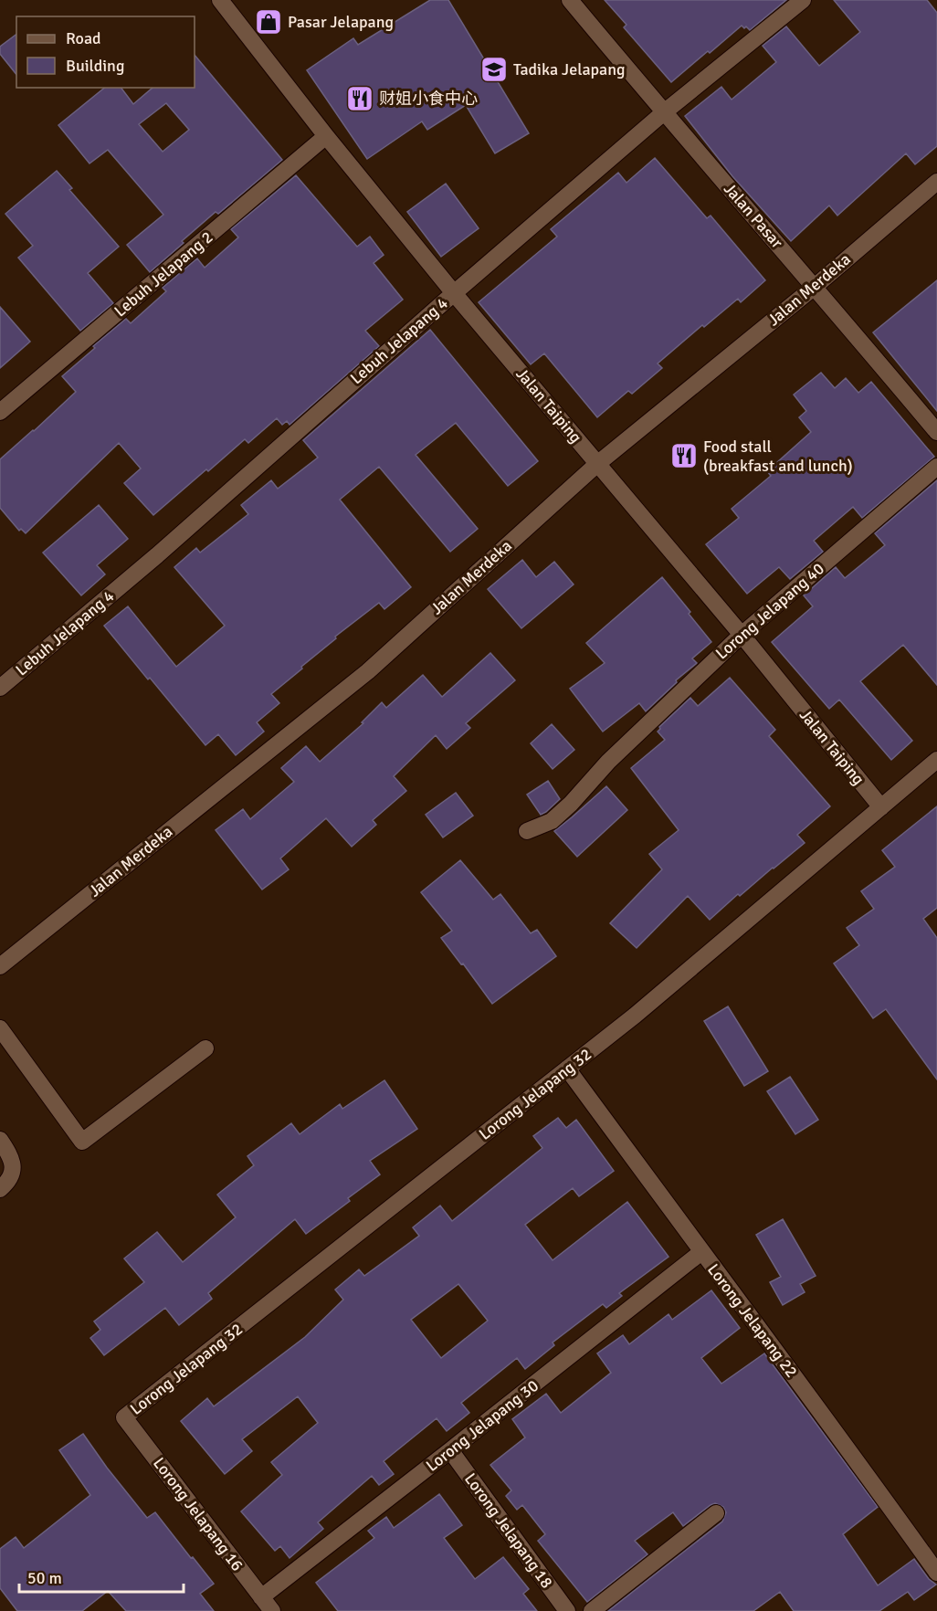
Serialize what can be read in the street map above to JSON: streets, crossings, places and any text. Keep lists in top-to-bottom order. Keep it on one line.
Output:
{"streets":{"street":["Jalan Pasar","Lebuh Jelapang 2","Jalan Merdeka","Lebuh Jelapang 4","Jalan Taiping","Lorong Jelapang 40","Lorong Jelapang 32","Lorong Jelapang 22","Lorong Jelapang 30","Lorong Jelapang 16","Lorong Jelapang 18"]},"crossings":[["Jalan Pasar","Jalan Merdeka"],["Jalan Pasar","Lebuh Jelapang 4"],["Lebuh Jelapang 2","Jalan Taiping"],["Jalan Merdeka","Jalan Taiping"],["Lebuh Jelapang 4","Jalan Taiping"],["Jalan Taiping","Lorong Jelapang 40"],["Jalan Taiping","Lorong Jelapang 32"],["Lorong Jelapang 32","Lorong Jelapang 22"],["Lorong Jelapang 32","Lorong Jelapang 16"],["Lorong Jelapang 22","Lorong Jelapang 30"],["Lorong Jelapang 30","Lorong Jelapang 16"],["Lorong Jelapang 30","Lorong Jelapang 18"]],"places":{"shop":["Pasar Jelapang"],"school or university":["Tadika Jelapang"],"restaurant":["财姐小食中心","Food stall (breakfast and lunch)"]},"legend":["Road","Building"],"scale_bar":"50 m"}
